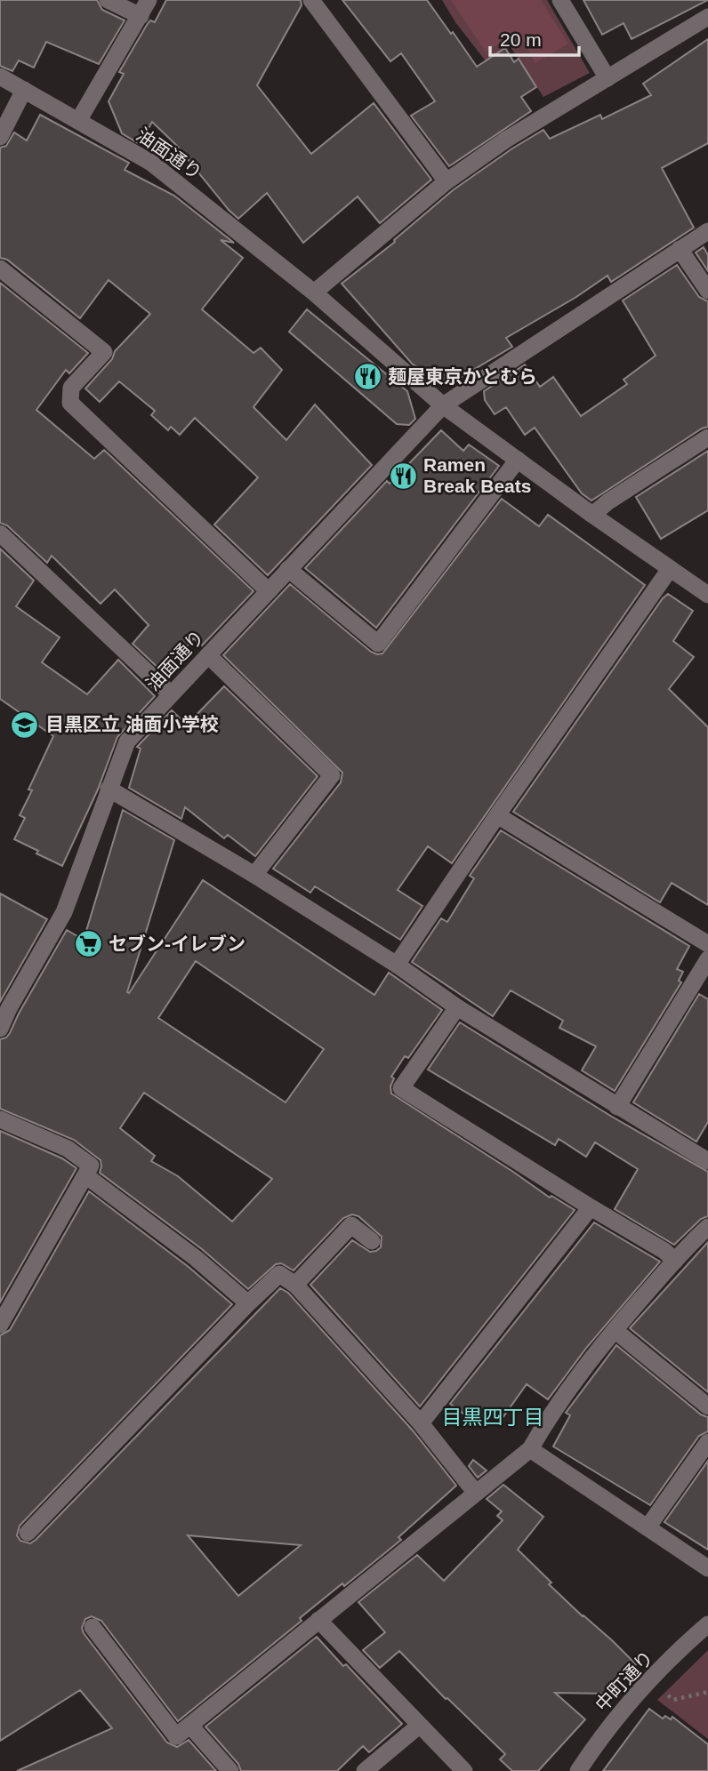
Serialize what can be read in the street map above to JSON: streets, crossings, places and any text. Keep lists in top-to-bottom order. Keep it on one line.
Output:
{"streets":{"street":["油面通り","中町通り"]},"districts":["目黒四丁目"],"places":{"restaurant":["麺屋東京かとむら","Ramen Break Beats"],"school or university":["目黒区立 油面小学校"],"supermarket":["セブン-イレブン"]},"scale_bar":"20 m"}
